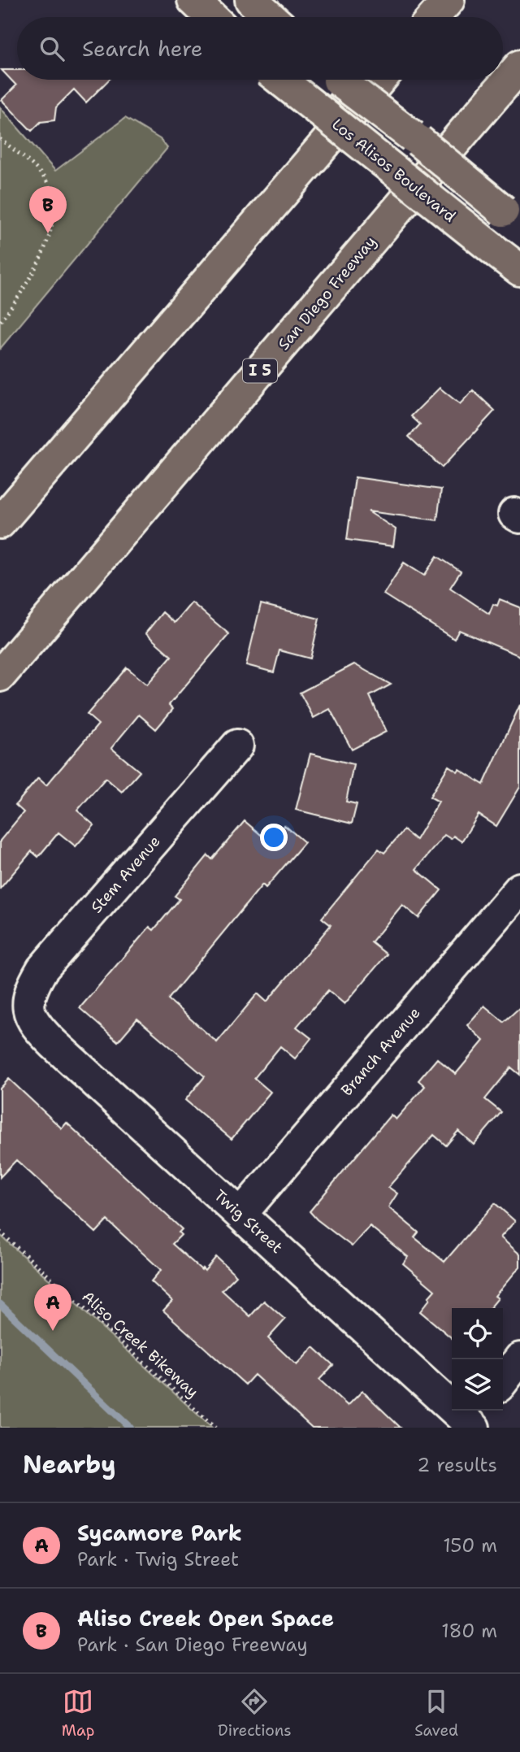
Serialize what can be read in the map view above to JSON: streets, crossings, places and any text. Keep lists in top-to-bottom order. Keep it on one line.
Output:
{"streets":{"main road":["Los Alisos Boulevard","San Diego Freeway","I 5"],"street":["Stem Avenue","Branch Avenue","Twig Street"],"path":["Aliso Creek Bikeway"]},"crossings":[["Stem Avenue","Twig Street"],["Branch Avenue","Twig Street"]],"page":{"search":"Search here","pins":["B","A"],"heading":["Nearby","2 results"],"list":[{"mark":"A","name":"Sycamore Park","note":"Park · Twig Street","value":"150 m"},{"mark":"B","name":"Aliso Creek Open Space","note":"Park · San Diego Freeway","value":"180 m"}],"nav":["Map","Directions","Saved"]}}
